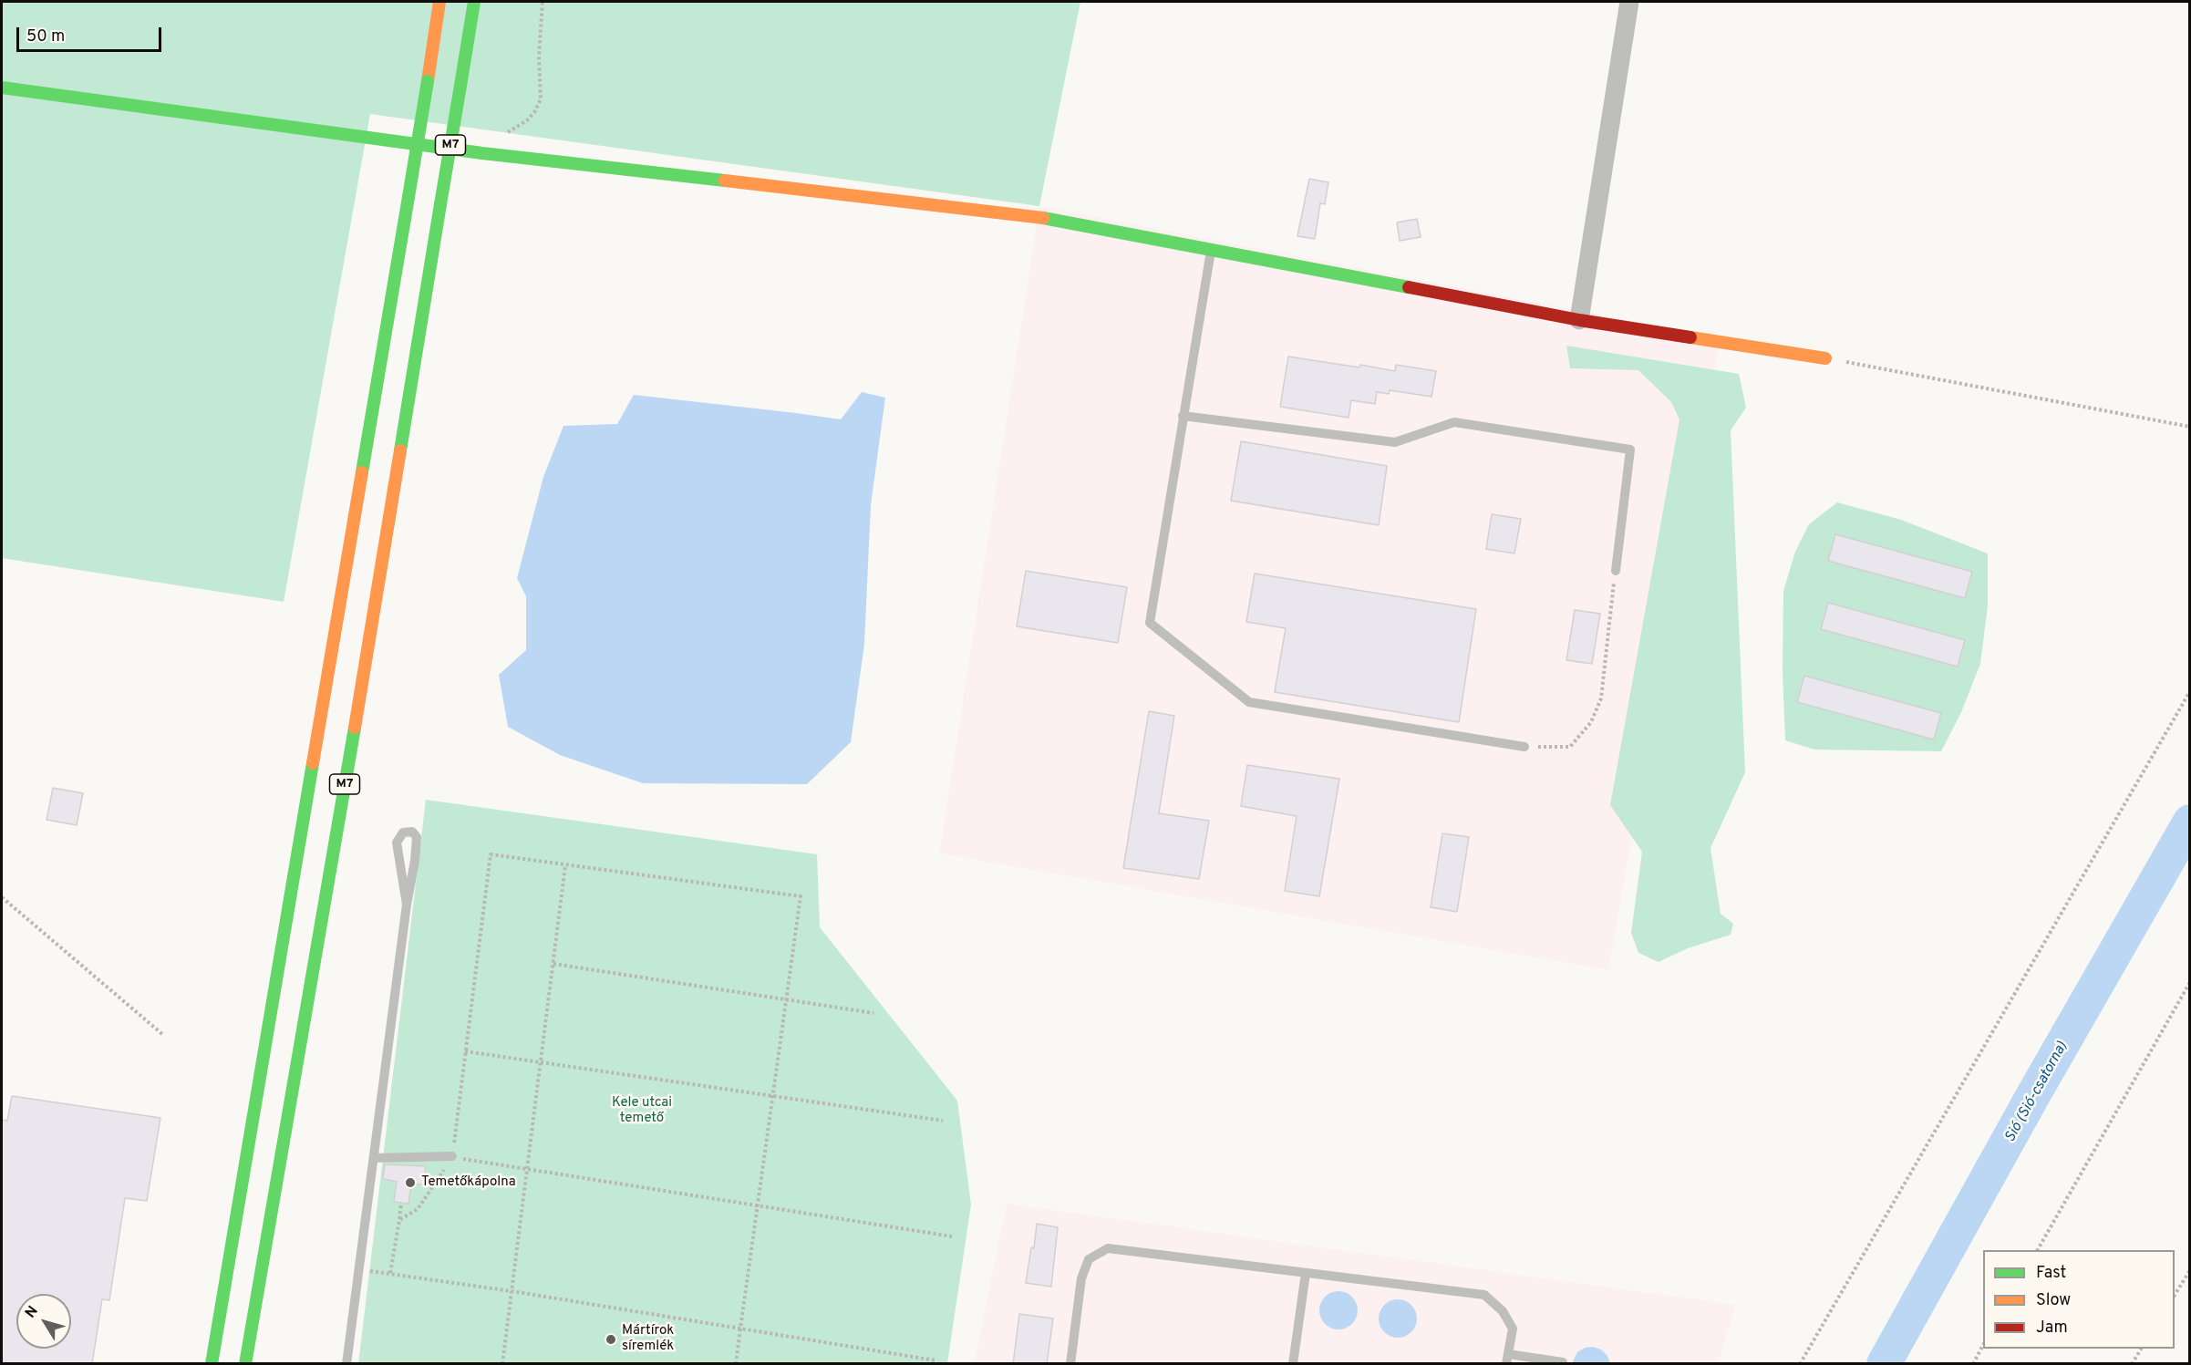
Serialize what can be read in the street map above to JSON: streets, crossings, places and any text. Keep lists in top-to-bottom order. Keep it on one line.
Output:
{"streets":{"main road":["M7"]},"water":["Sió (Sió-csatorna)"],"parks":["Kele utcai temető"],"places":["Temetőkápolna","Mártírok síremlék"],"legend":["Fast","Slow","Jam"],"scale_bar":"50 m","north":"top left"}
